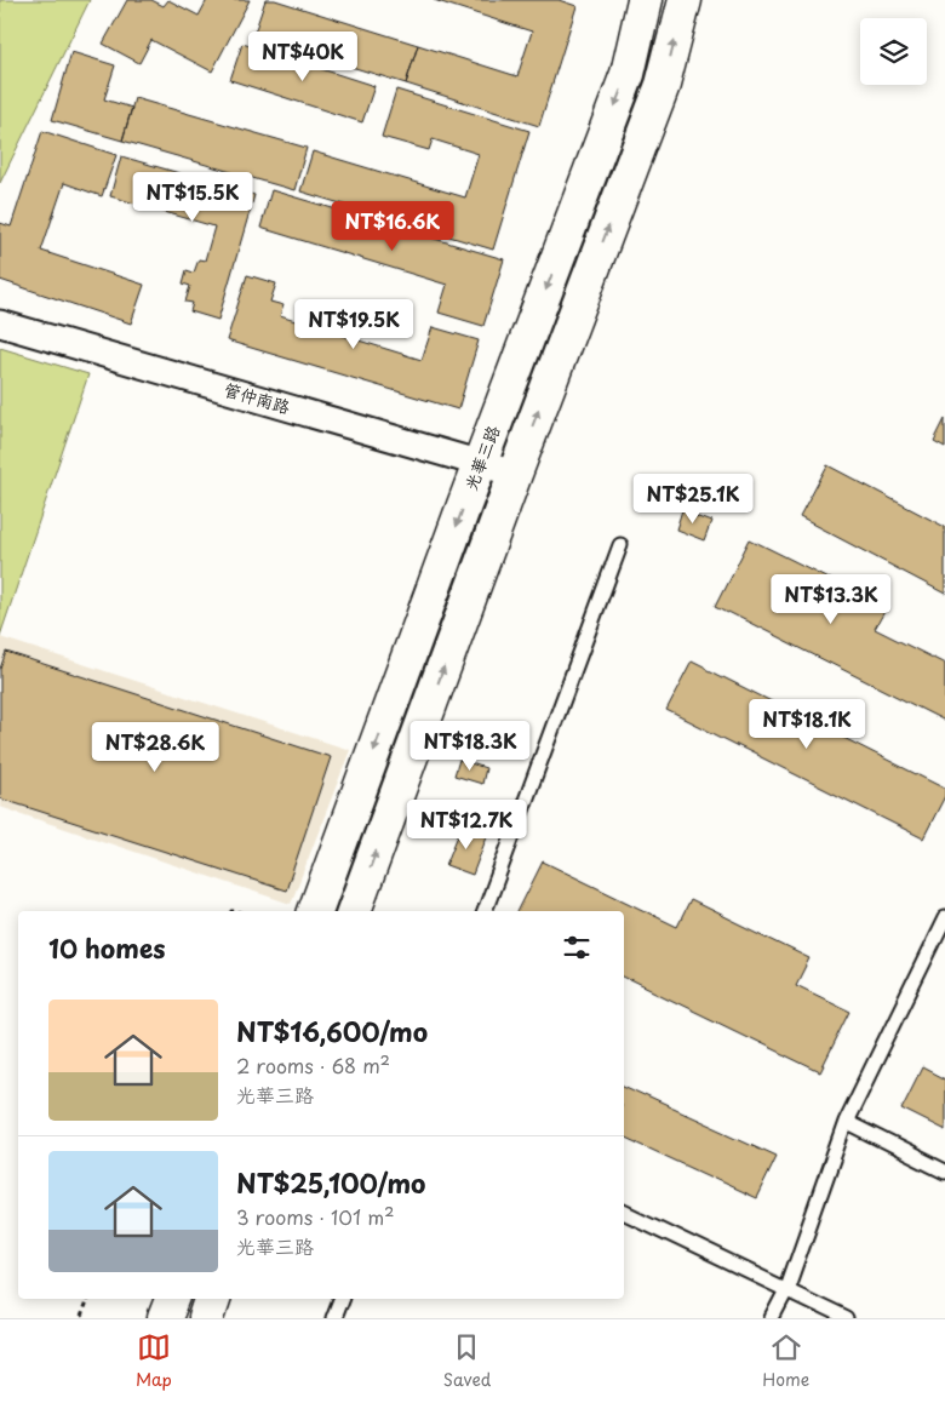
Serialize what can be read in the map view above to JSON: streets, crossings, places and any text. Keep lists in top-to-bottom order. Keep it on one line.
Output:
{"streets":{"street":["管仲南路","光華三路"]},"crossings":[["管仲南路","光華三路"]],"page":{"price":["NT$40K","NT$15.5K","NT$16.6K","NT$19.5K","NT$25.1K","NT$13.3K","NT$18.1K","NT$18.3K","NT$28.6K","NT$12.7K"],"heading":"10 homes","list":[{"name":"NT$16,600/mo","note":"2 rooms · 68 m² · 光華三路"},{"name":"NT$25,100/mo","note":"3 rooms · 101 m² · 光華三路"}],"tabs":["Map","Saved","Home"]}}
